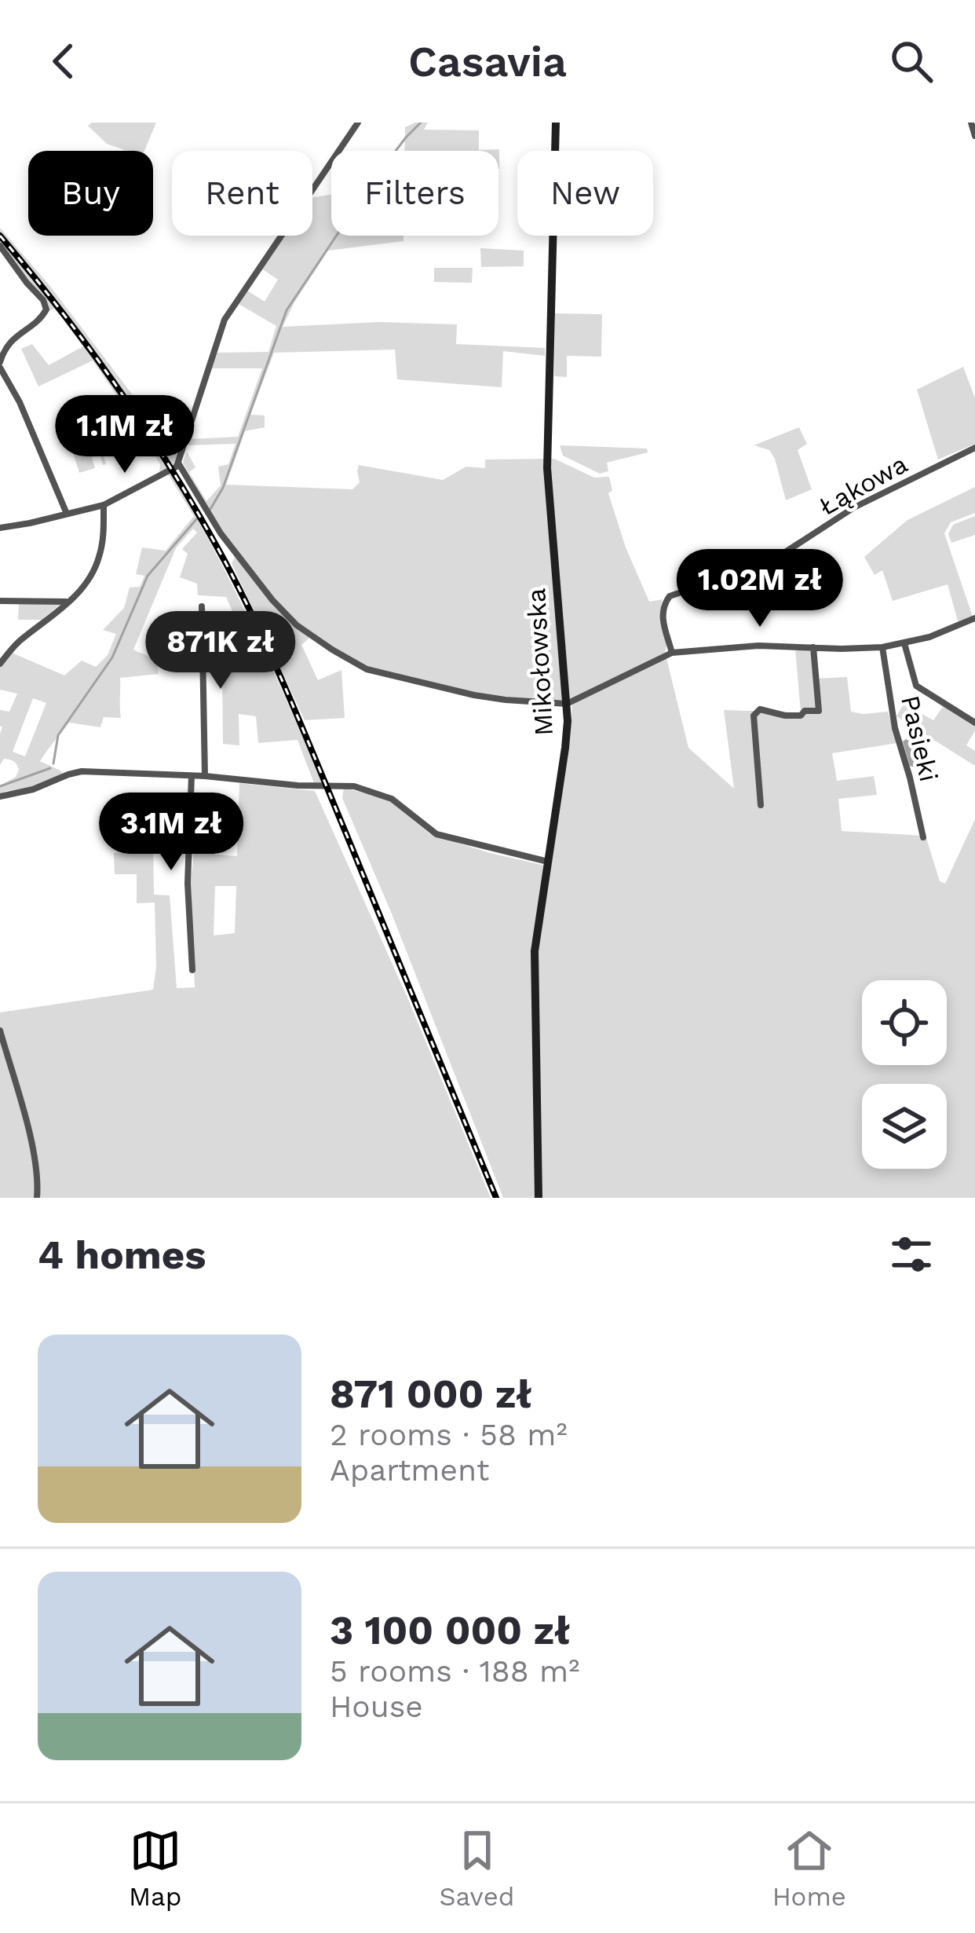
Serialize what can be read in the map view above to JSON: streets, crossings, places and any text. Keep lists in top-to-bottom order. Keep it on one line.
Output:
{"streets":{"main road":["Mikołowska"],"street":["Łąkowa","Pasieki"]},"page":{"header":"Casavia","chip":["Buy","Rent","Filters","New"],"price":["1.1M zł","1.02M zł","871K zł","3.1M zł"],"heading":"4 homes","list":[{"name":"871 000 zł","note":"2 rooms · 58 m² · Apartment"},{"name":"3 100 000 zł","note":"5 rooms · 188 m² · House"}],"tabs":["Map","Saved","Home"]}}
